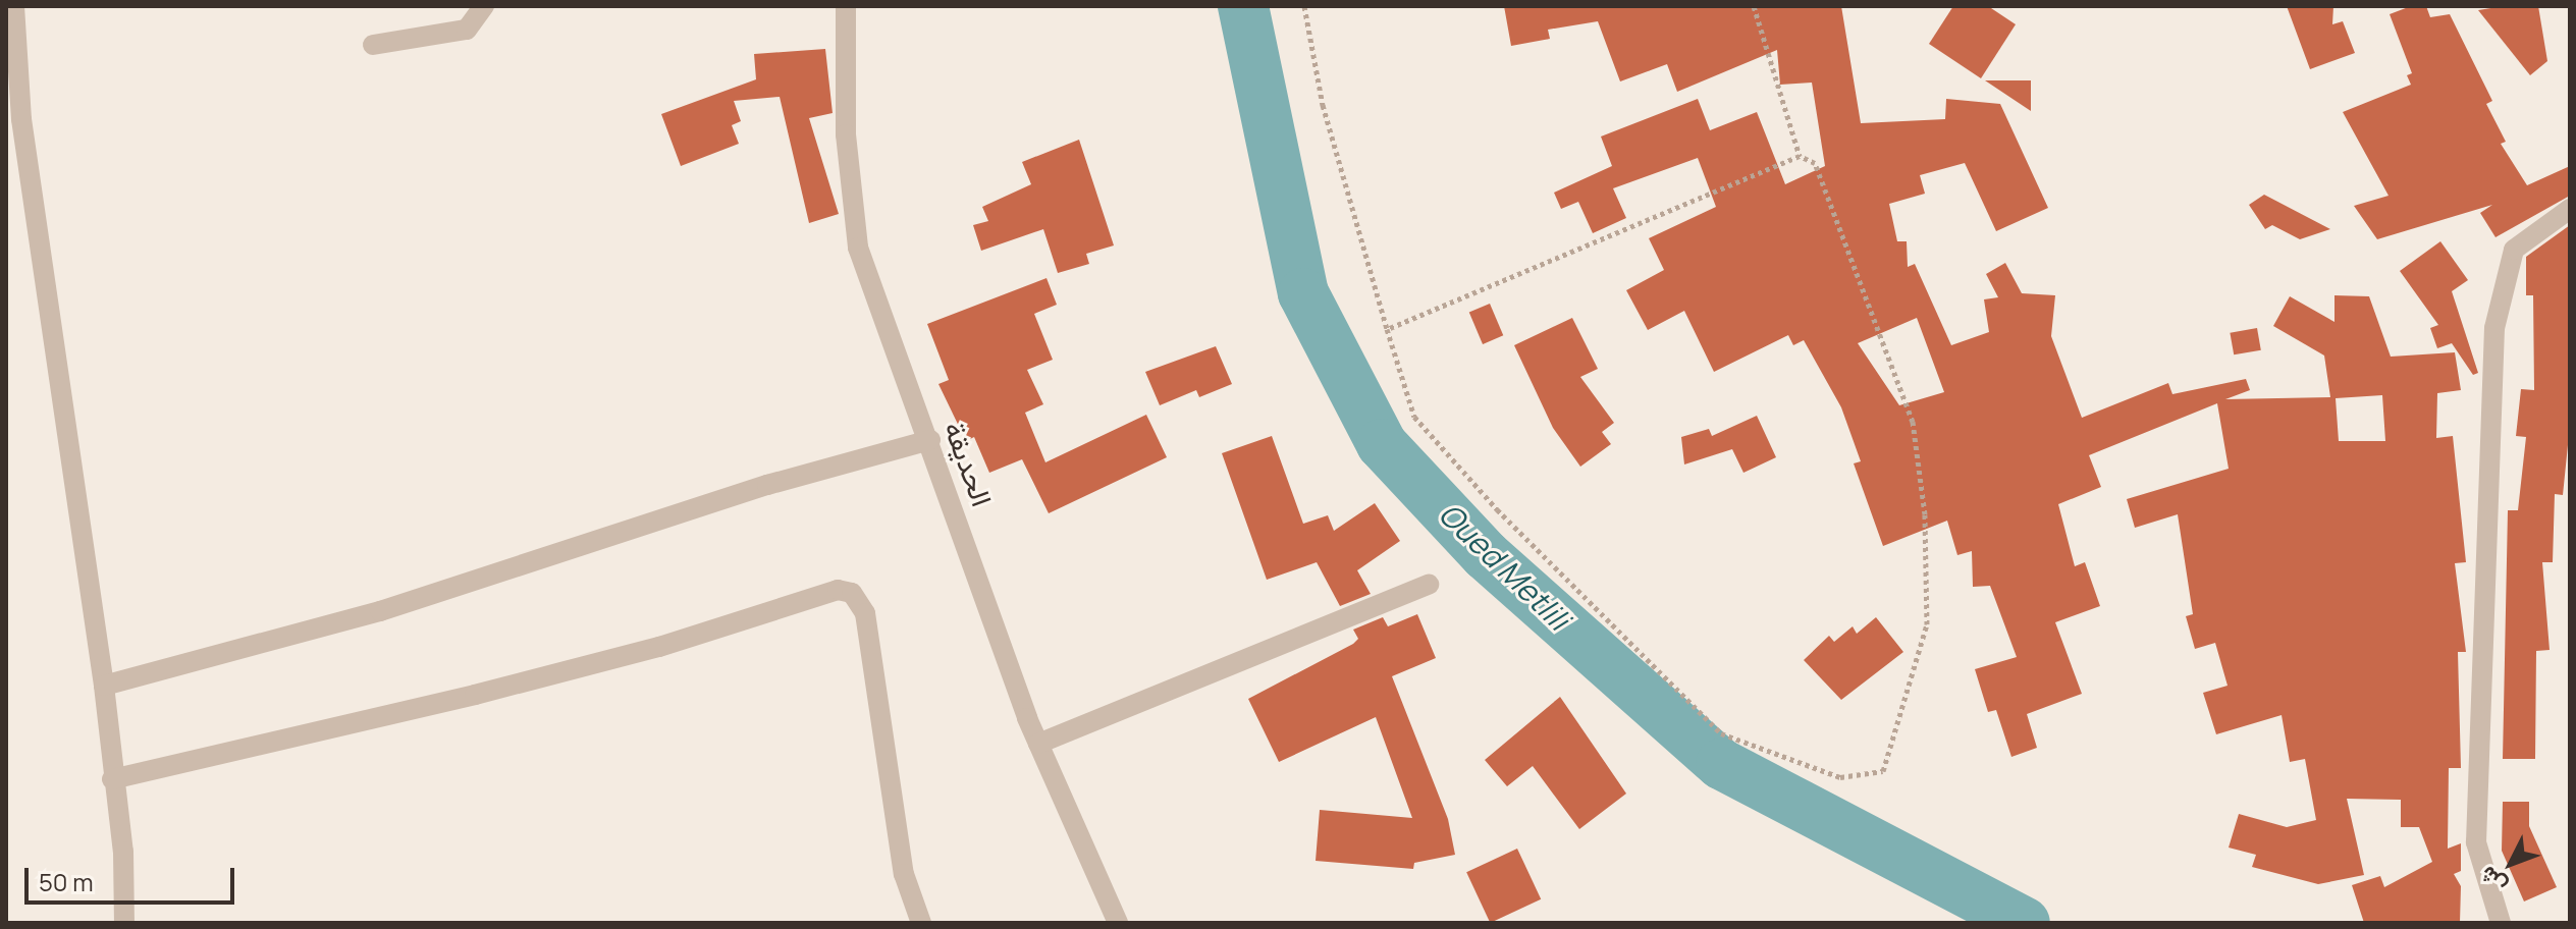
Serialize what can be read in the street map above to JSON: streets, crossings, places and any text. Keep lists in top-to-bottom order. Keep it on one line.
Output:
{"streets":{"street":["الحديقة"]},"water":["Oued Metlili"],"scale_bar":"50 m","north":"bottom left"}
